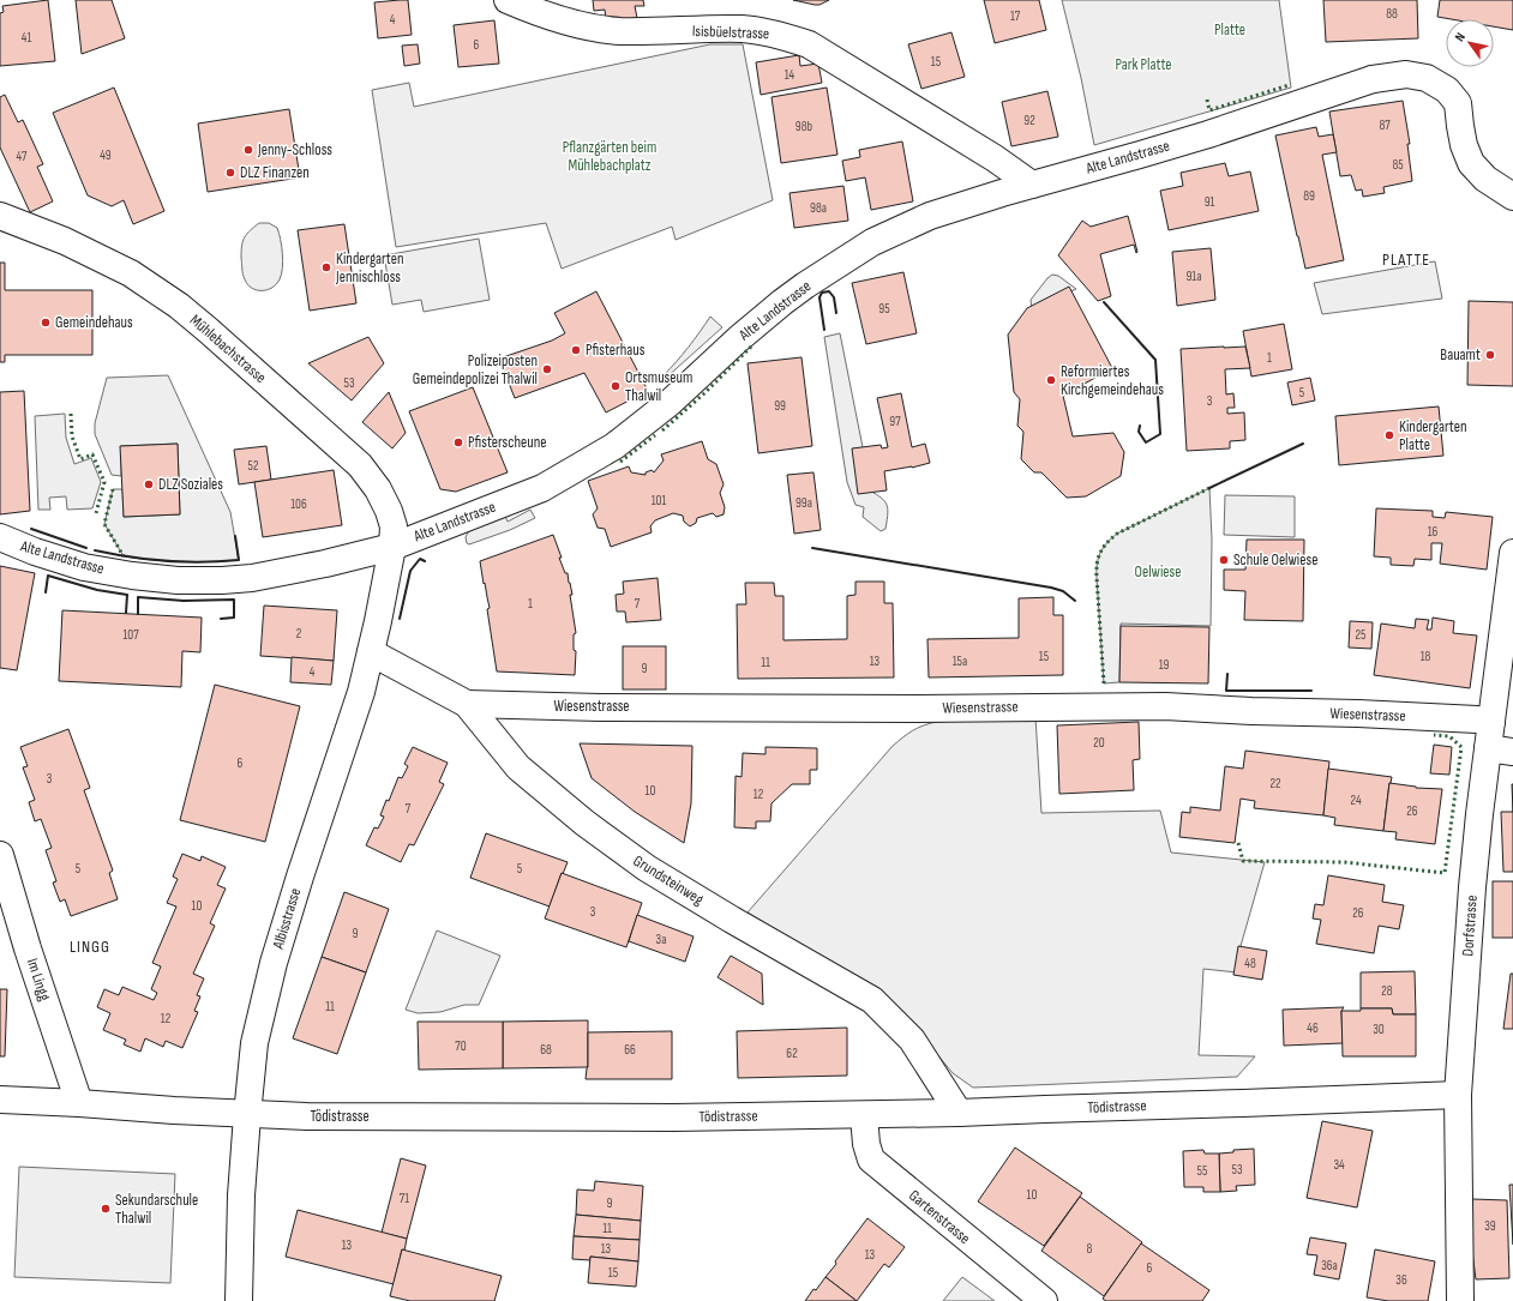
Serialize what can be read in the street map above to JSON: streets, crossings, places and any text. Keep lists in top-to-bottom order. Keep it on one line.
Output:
{"streets":{"street":["Isisbüelstrasse","Alte Landstrasse","Mühlebachstrasse","Wiesenstrasse","Grundsteinweg","Albisstrasse","Dorfstrasse","Im Lingg","Tödistrasse","Gartenstrasse"]},"crossings":[["Isisbüelstrasse","Alte Landstrasse"],["Alte Landstrasse","Mühlebachstrasse"],["Alte Landstrasse","Albisstrasse"],["Mühlebachstrasse","Albisstrasse"],["Wiesenstrasse","Grundsteinweg"],["Wiesenstrasse","Dorfstrasse"],["Grundsteinweg","Albisstrasse"],["Grundsteinweg","Tödistrasse"],["Albisstrasse","Tödistrasse"],["Dorfstrasse","Tödistrasse"],["Im Lingg","Tödistrasse"],["Tödistrasse","Gartenstrasse"]],"districts":["PLATTE","LINGG"],"parks":["Platte","Park Platte","Pflanzgärten beim Mühlebachplatz","Oelwiese"],"places":["Jenny-Schloss","DLZ Finanzen","Kindergarten Jennischloss","Gemeindehaus","Pfisterhaus","Bauamt","Polizeiposten Gemeindepolizei Thalwil","Reformiertes Kirchgemeindehaus","Ortsmuseum Thalwil","Kindergarten Platte","Pfisterscheune","DLZ Soziales","Schule Oelwiese","Sekundarschule Thalwil"],"house_numbers":["88","17","4","41","6","15","14","92","87","98b","49","47","85","89","91","98a","91a","95","1","53","5","3","99","97","52","101","99a","106","16","1","7","2","107","25","15","18","13","15a","11","19","9","4","20","6","3","22","10","12","24","7","26","5","5","10","3","26","9","3a","48","28","11","12","46","30","70","68","66","62","34","53","55","10","71","9","39","11","13","13","8","13","36a","6","15","36"],"north":"top left"}
